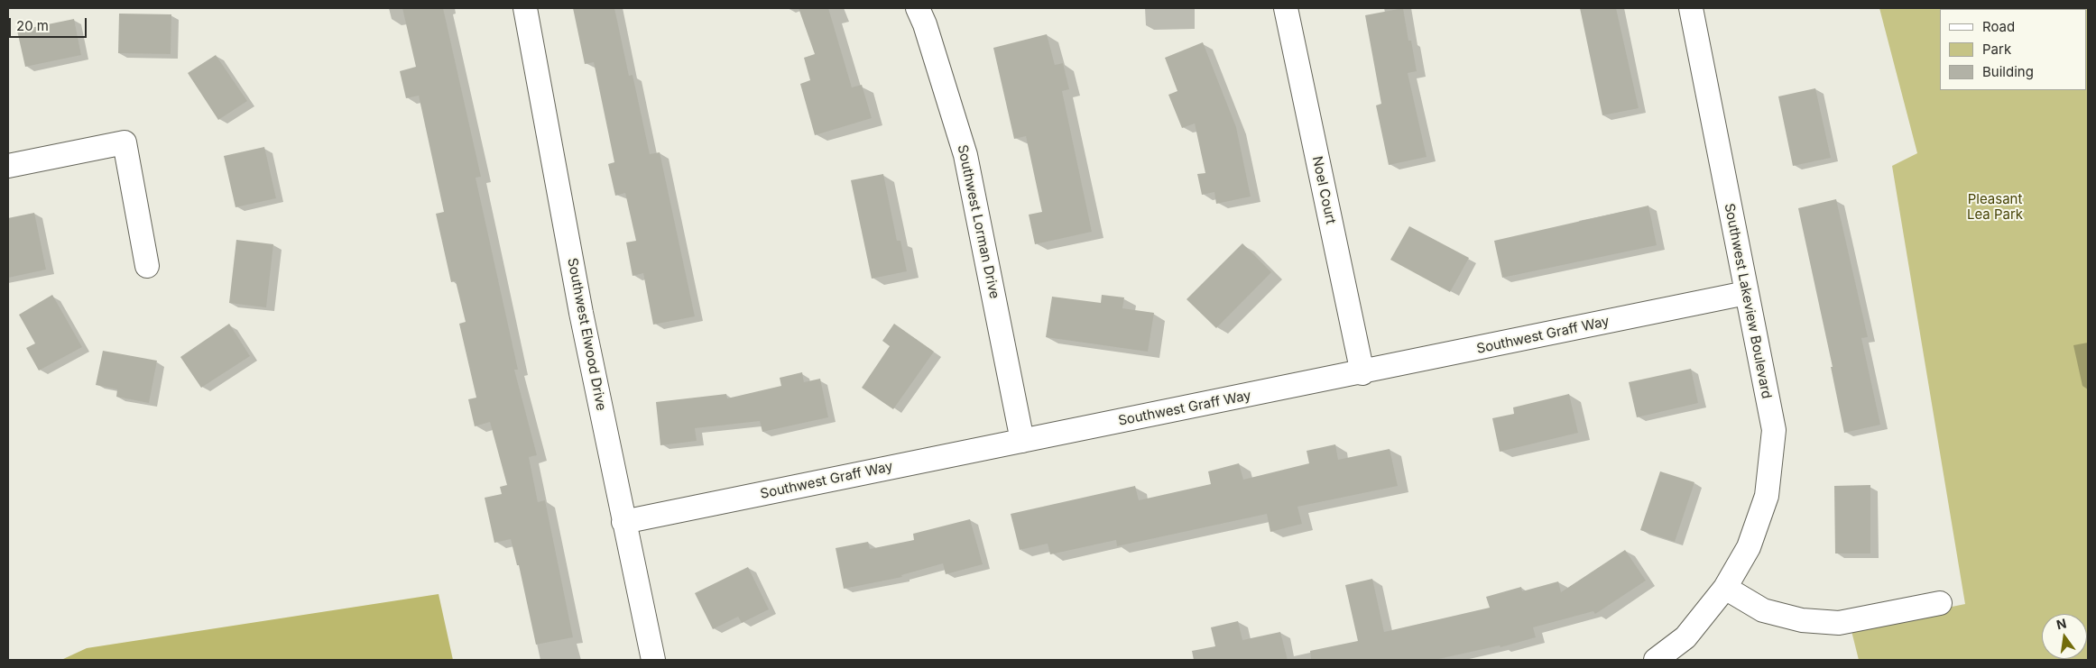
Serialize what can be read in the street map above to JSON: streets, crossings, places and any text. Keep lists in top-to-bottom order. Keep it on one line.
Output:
{"streets":{"street":["Noel Court","Southwest Lorman Drive","Southwest Lakeview Boulevard","Southwest Elwood Drive","Southwest Graff Way"]},"crossings":[["Noel Court","Southwest Graff Way"],["Southwest Lorman Drive","Southwest Graff Way"],["Southwest Lakeview Boulevard","Southwest Graff Way"],["Southwest Elwood Drive","Southwest Graff Way"]],"parks":["Pleasant Lea Park"],"legend":["Road","Park","Building"],"scale_bar":"20 m","north":"top"}
